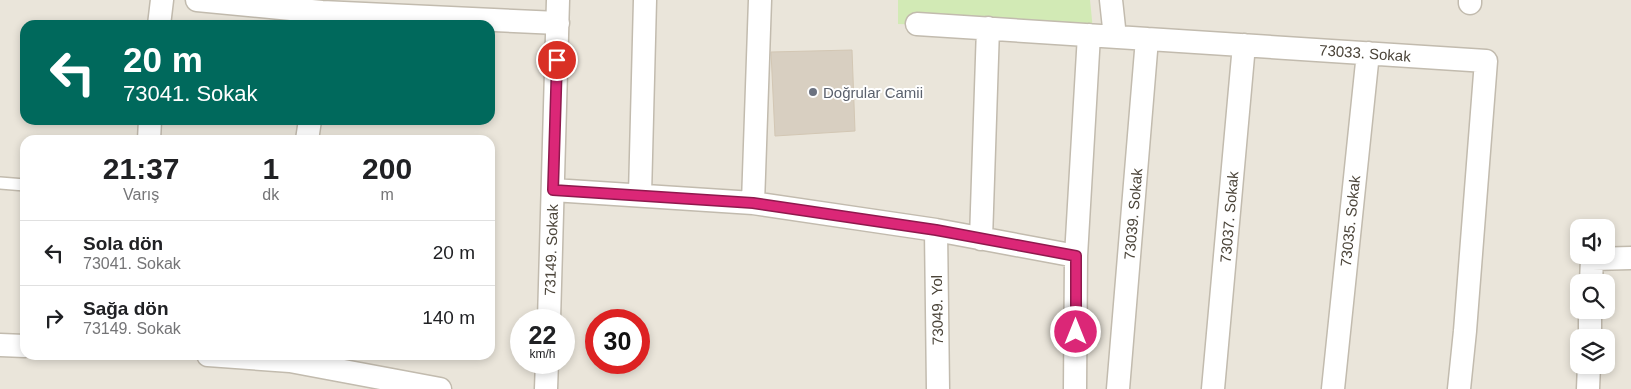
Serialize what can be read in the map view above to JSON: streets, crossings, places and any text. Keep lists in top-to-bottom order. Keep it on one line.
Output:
{"streets":{"street":["73033. Sokak","73039. Sokak","73037. Sokak","73035. Sokak","73149. Sokak","73049. Yol"]},"crossings":[["73033. Sokak","73039. Sokak"],["73033. Sokak","73037. Sokak"],["73033. Sokak","73035. Sokak"]],"places":["Doğrular Camii"],"page":{"turn":["20 m","73041. Sokak"],"eta":["21:37","Varış","1","dk","200","m"],"list":[{"name":"Sola dön","note":"73041. Sokak","value":"20 m"},{"name":"Sağa dön","note":"73149. Sokak","value":"140 m"}],"speed":"22 km/h","limit":"30"}}
